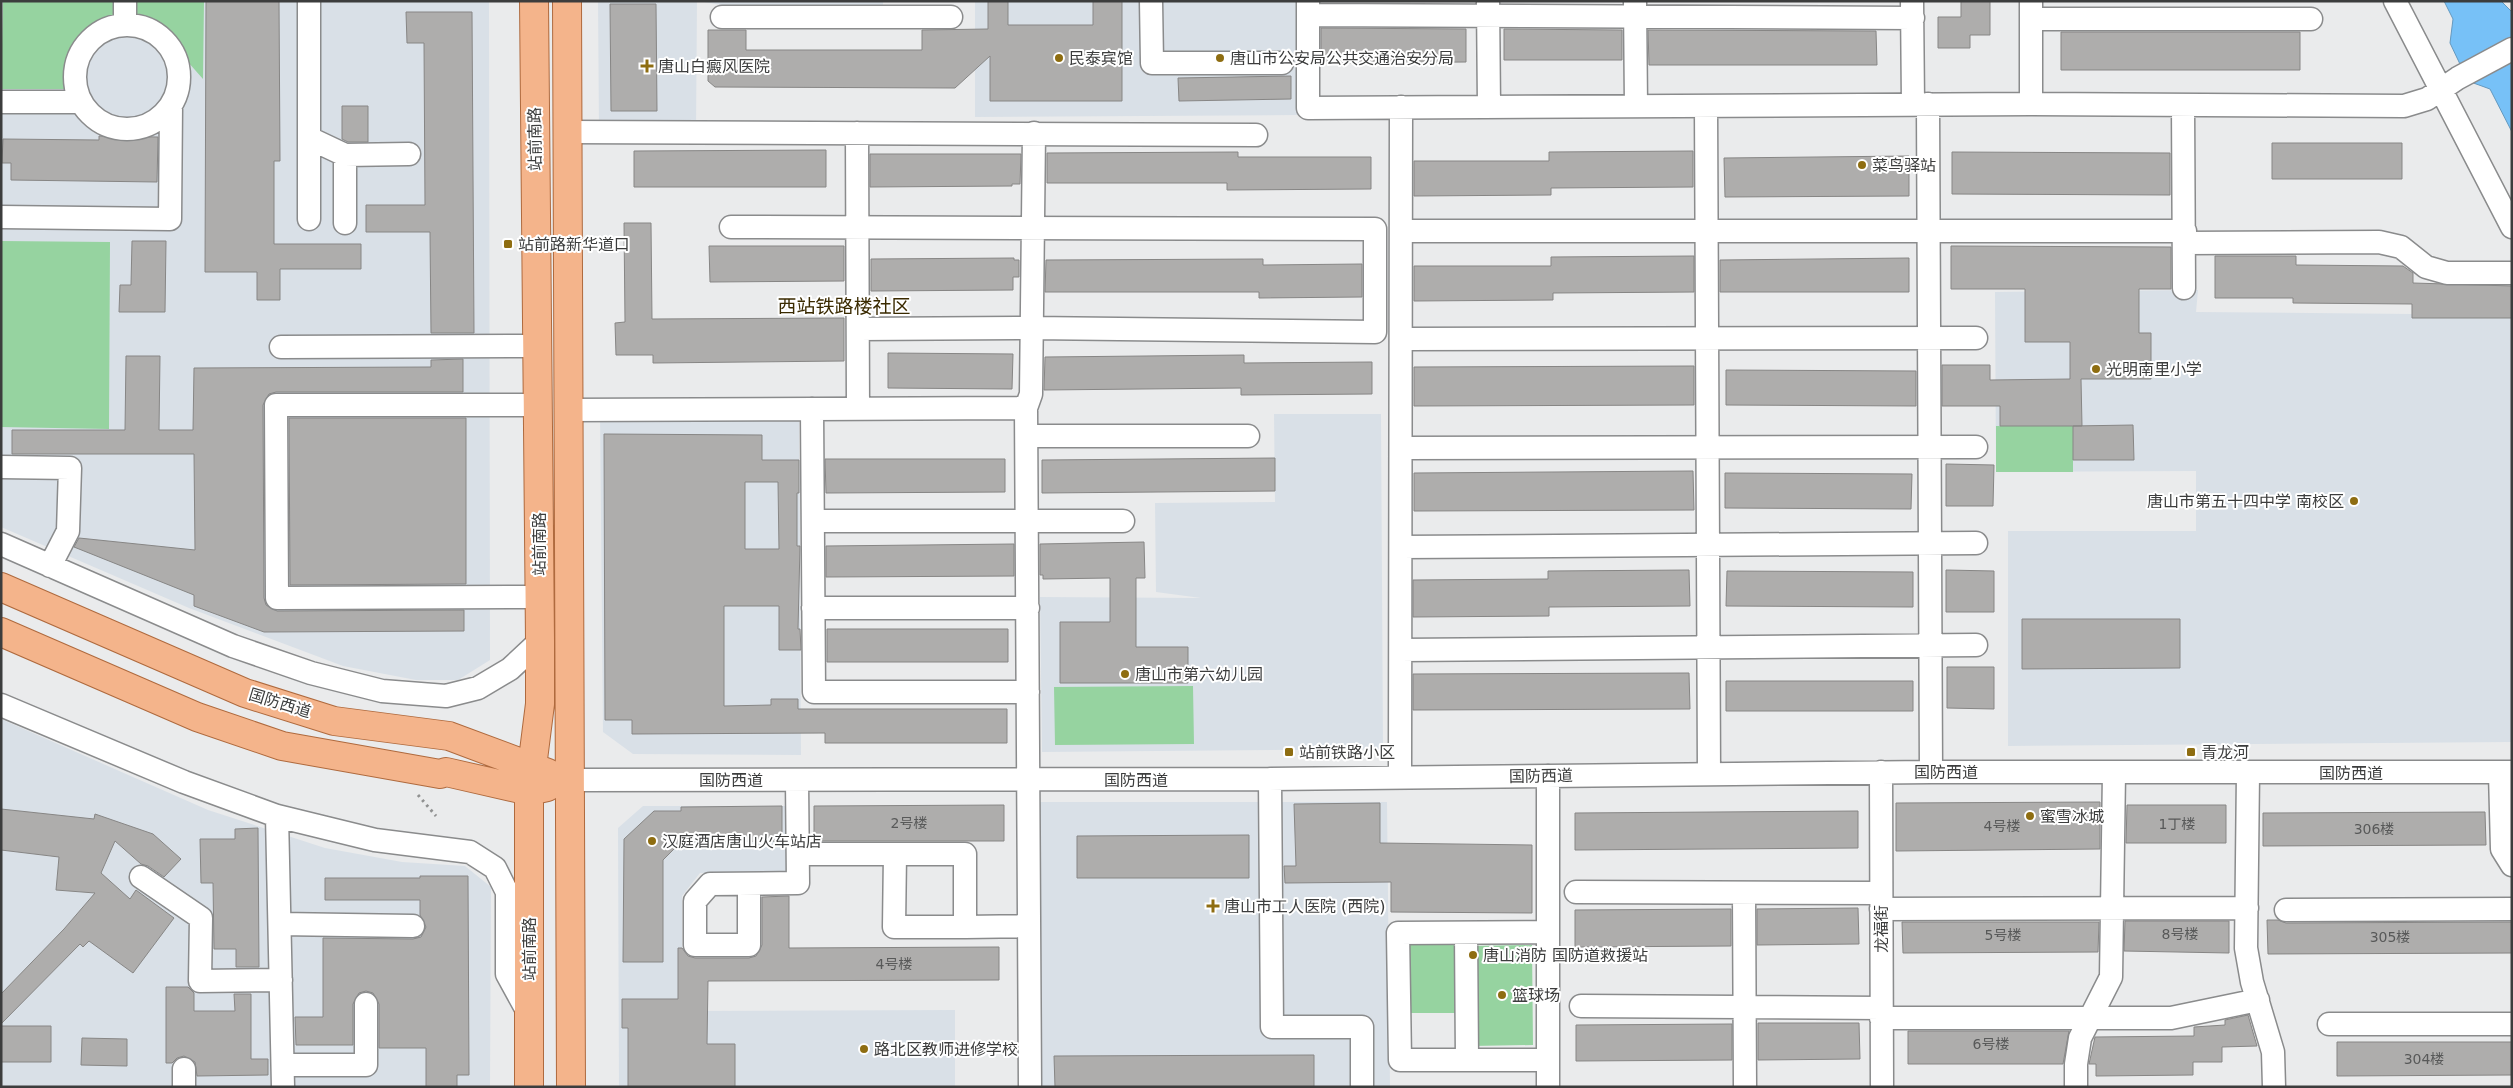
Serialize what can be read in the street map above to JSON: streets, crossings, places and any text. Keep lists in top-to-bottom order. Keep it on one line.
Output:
{"streets":{"main road":["站前南路","国防西道"],"street":["龙福街"]},"crossings":[["站前南路","国防西道"],["国防西道","龙福街"]],"districts":["西站铁路楼社区"],"places":{"other":["民泰宾馆","唐山市公安局公共交通治安分局","菜鸟驿站","光明南里小学","唐山市第五十四中学 南校区","唐山市第六幼儿园","蜜雪冰城","汉庭酒店唐山火车站店","唐山消防 国防道救援站","篮球场","路北区教师进修学校"],"health":["唐山白癜风医院","唐山市工人医院 (西院)"],"transit":["站前路新华道口","站前铁路小区","青龙河"]},"house_numbers":["2号楼","1丁楼","4号楼","306楼","8号楼","5号楼","305楼","4号楼","6号楼","304楼"]}
